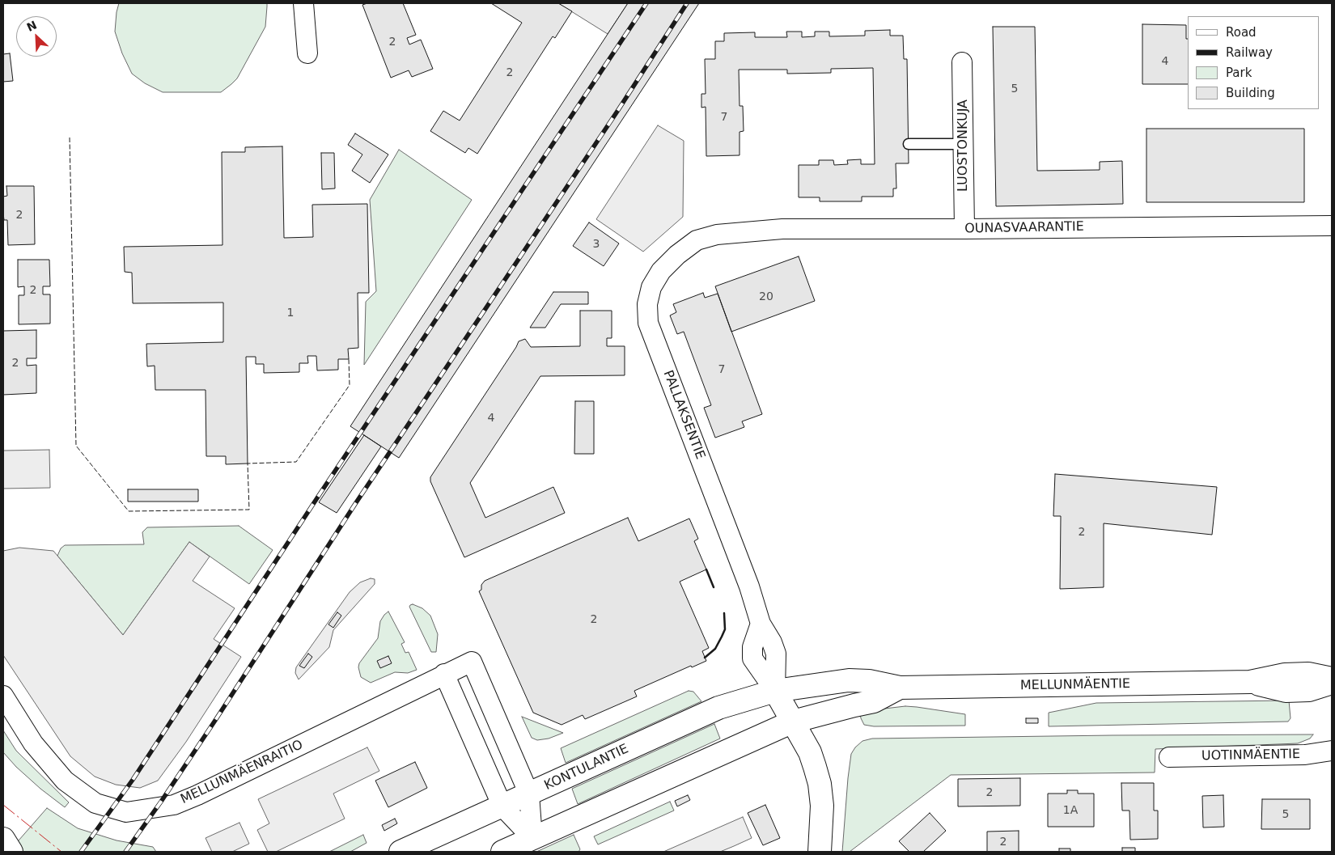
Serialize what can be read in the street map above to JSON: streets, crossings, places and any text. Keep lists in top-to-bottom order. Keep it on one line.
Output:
{"streets":{"main road":["MELLUNMÄENTIE","KONTULANTIE"],"street":["LUOSTONKUJA","OUNASVAARANTIE","PALLAKSENTIE","UOTINMÄENTIE","MELLUNMÄENRAITIO"]},"crossings":[["LUOSTONKUJA","OUNASVAARANTIE"],["OUNASVAARANTIE","PALLAKSENTIE"],["PALLAKSENTIE","MELLUNMÄENTIE"],["PALLAKSENTIE","KONTULANTIE"],["MELLUNMÄENTIE","KONTULANTIE"],["KONTULANTIE","MELLUNMÄENRAITIO"]],"house_numbers":["2","4","2","5","7","2","3","2","20","1","2","7","4","2","2","2","1A","5","2"],"legend":["Road","Railway","Park","Building"],"north":"top left"}
